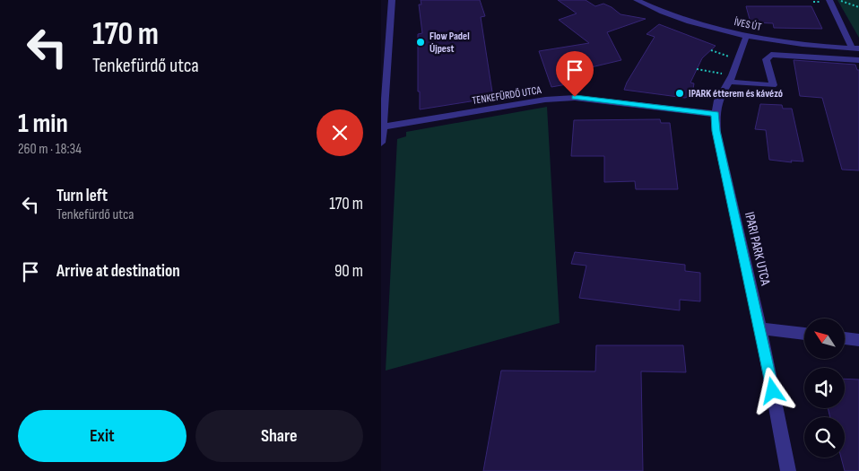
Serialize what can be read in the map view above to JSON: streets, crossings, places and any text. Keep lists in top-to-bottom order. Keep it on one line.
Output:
{"streets":{"street":["ÍVES ÚT","TENKEFÜRDŐ UTCA","IPARI PARK UTCA"]},"crossings":[["ÍVES ÚT","IPARI PARK UTCA"],["TENKEFÜRDŐ UTCA","IPARI PARK UTCA"]],"places":["Flow Padel Újpest","IPARK étterem és kávézó"],"north":"top left","page":{"turn":["170 m","Tenkefürdő utca"],"heading":["1 min","260 m · 18:34"],"list":[{"name":"Turn left","note":"Tenkefürdő utca","value":"170 m"},{"name":"Arrive at destination","value":"90 m"}],"buttons":["Exit","Share"]}}
